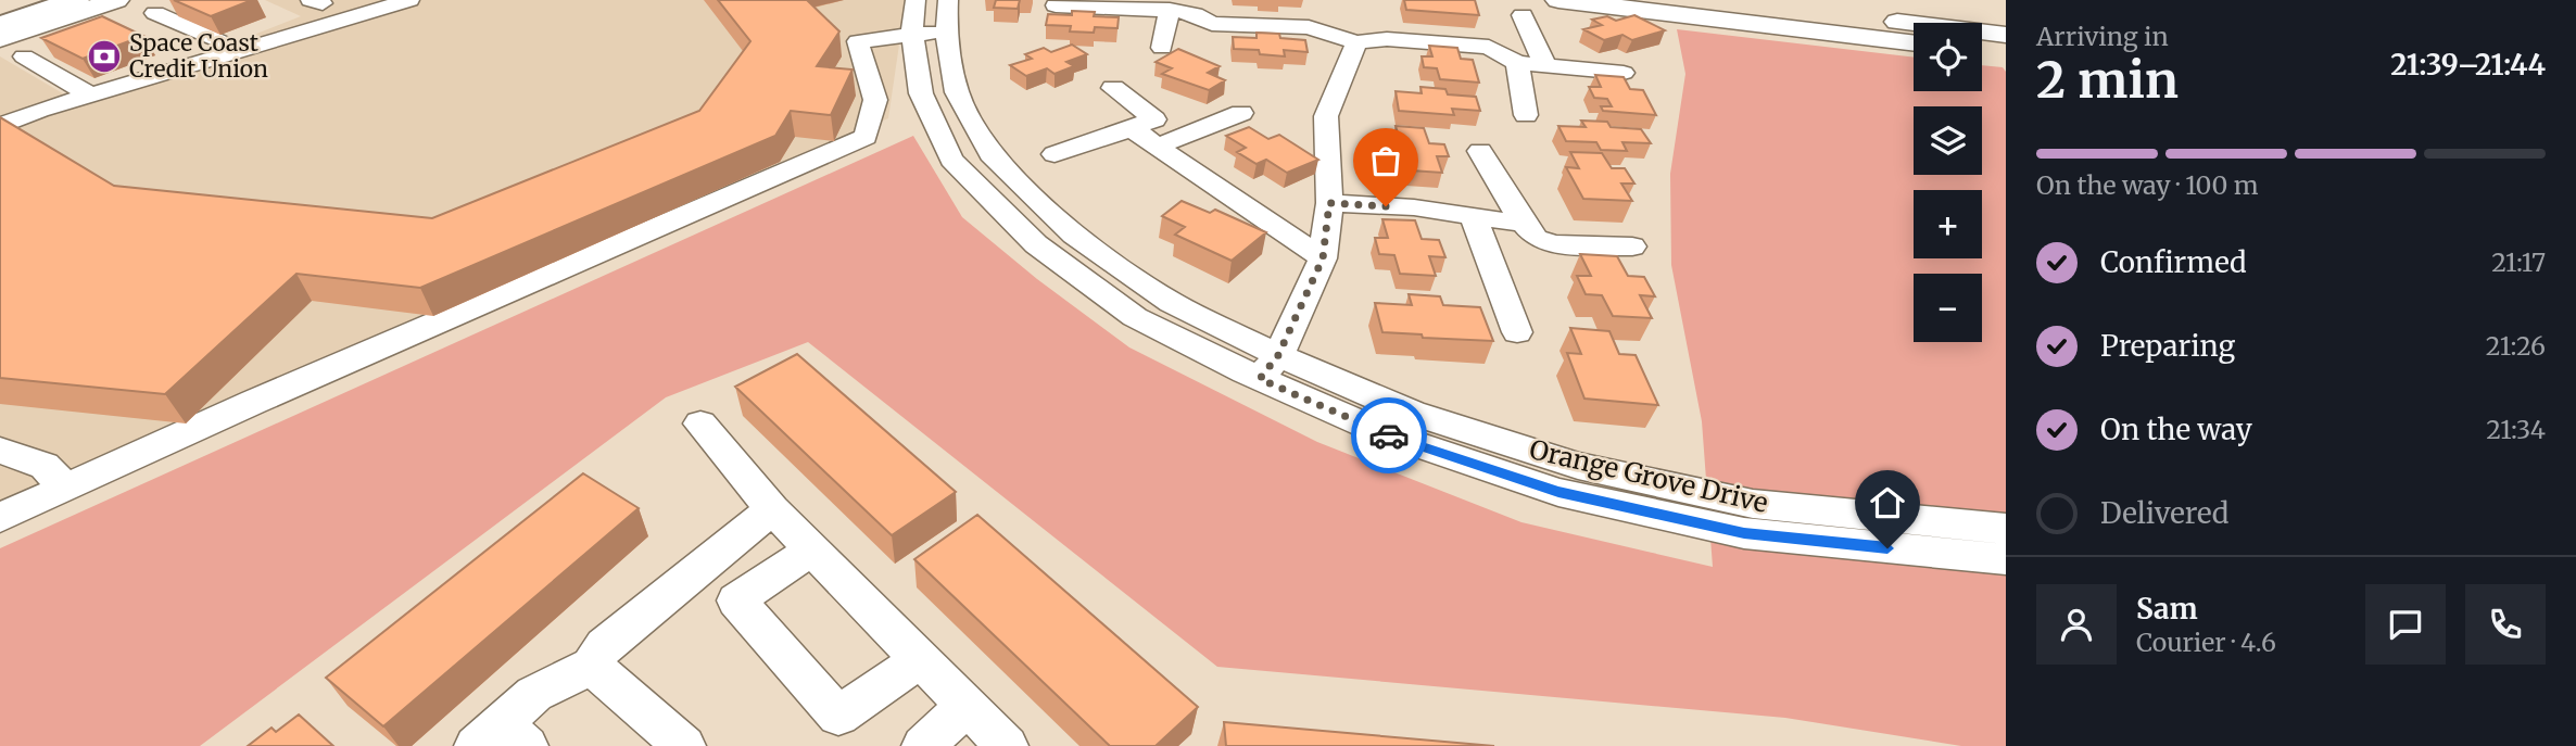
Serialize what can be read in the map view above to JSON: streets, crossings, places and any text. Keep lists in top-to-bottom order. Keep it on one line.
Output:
{"streets":{"street":["Orange Grove Drive"]},"places":{"bank":["Space Coast Credit Union"]},"page":{"heading":["2 min","Arriving in","21:39–21:44"],"panel":["Sam","Courier · 4.6"],"map_buttons":["+","−"],"bar":"On the way · 100 m","list":[["Confirmed","21:17"],["Preparing","21:26"],["On the way","21:34"],"Delivered"]}}
